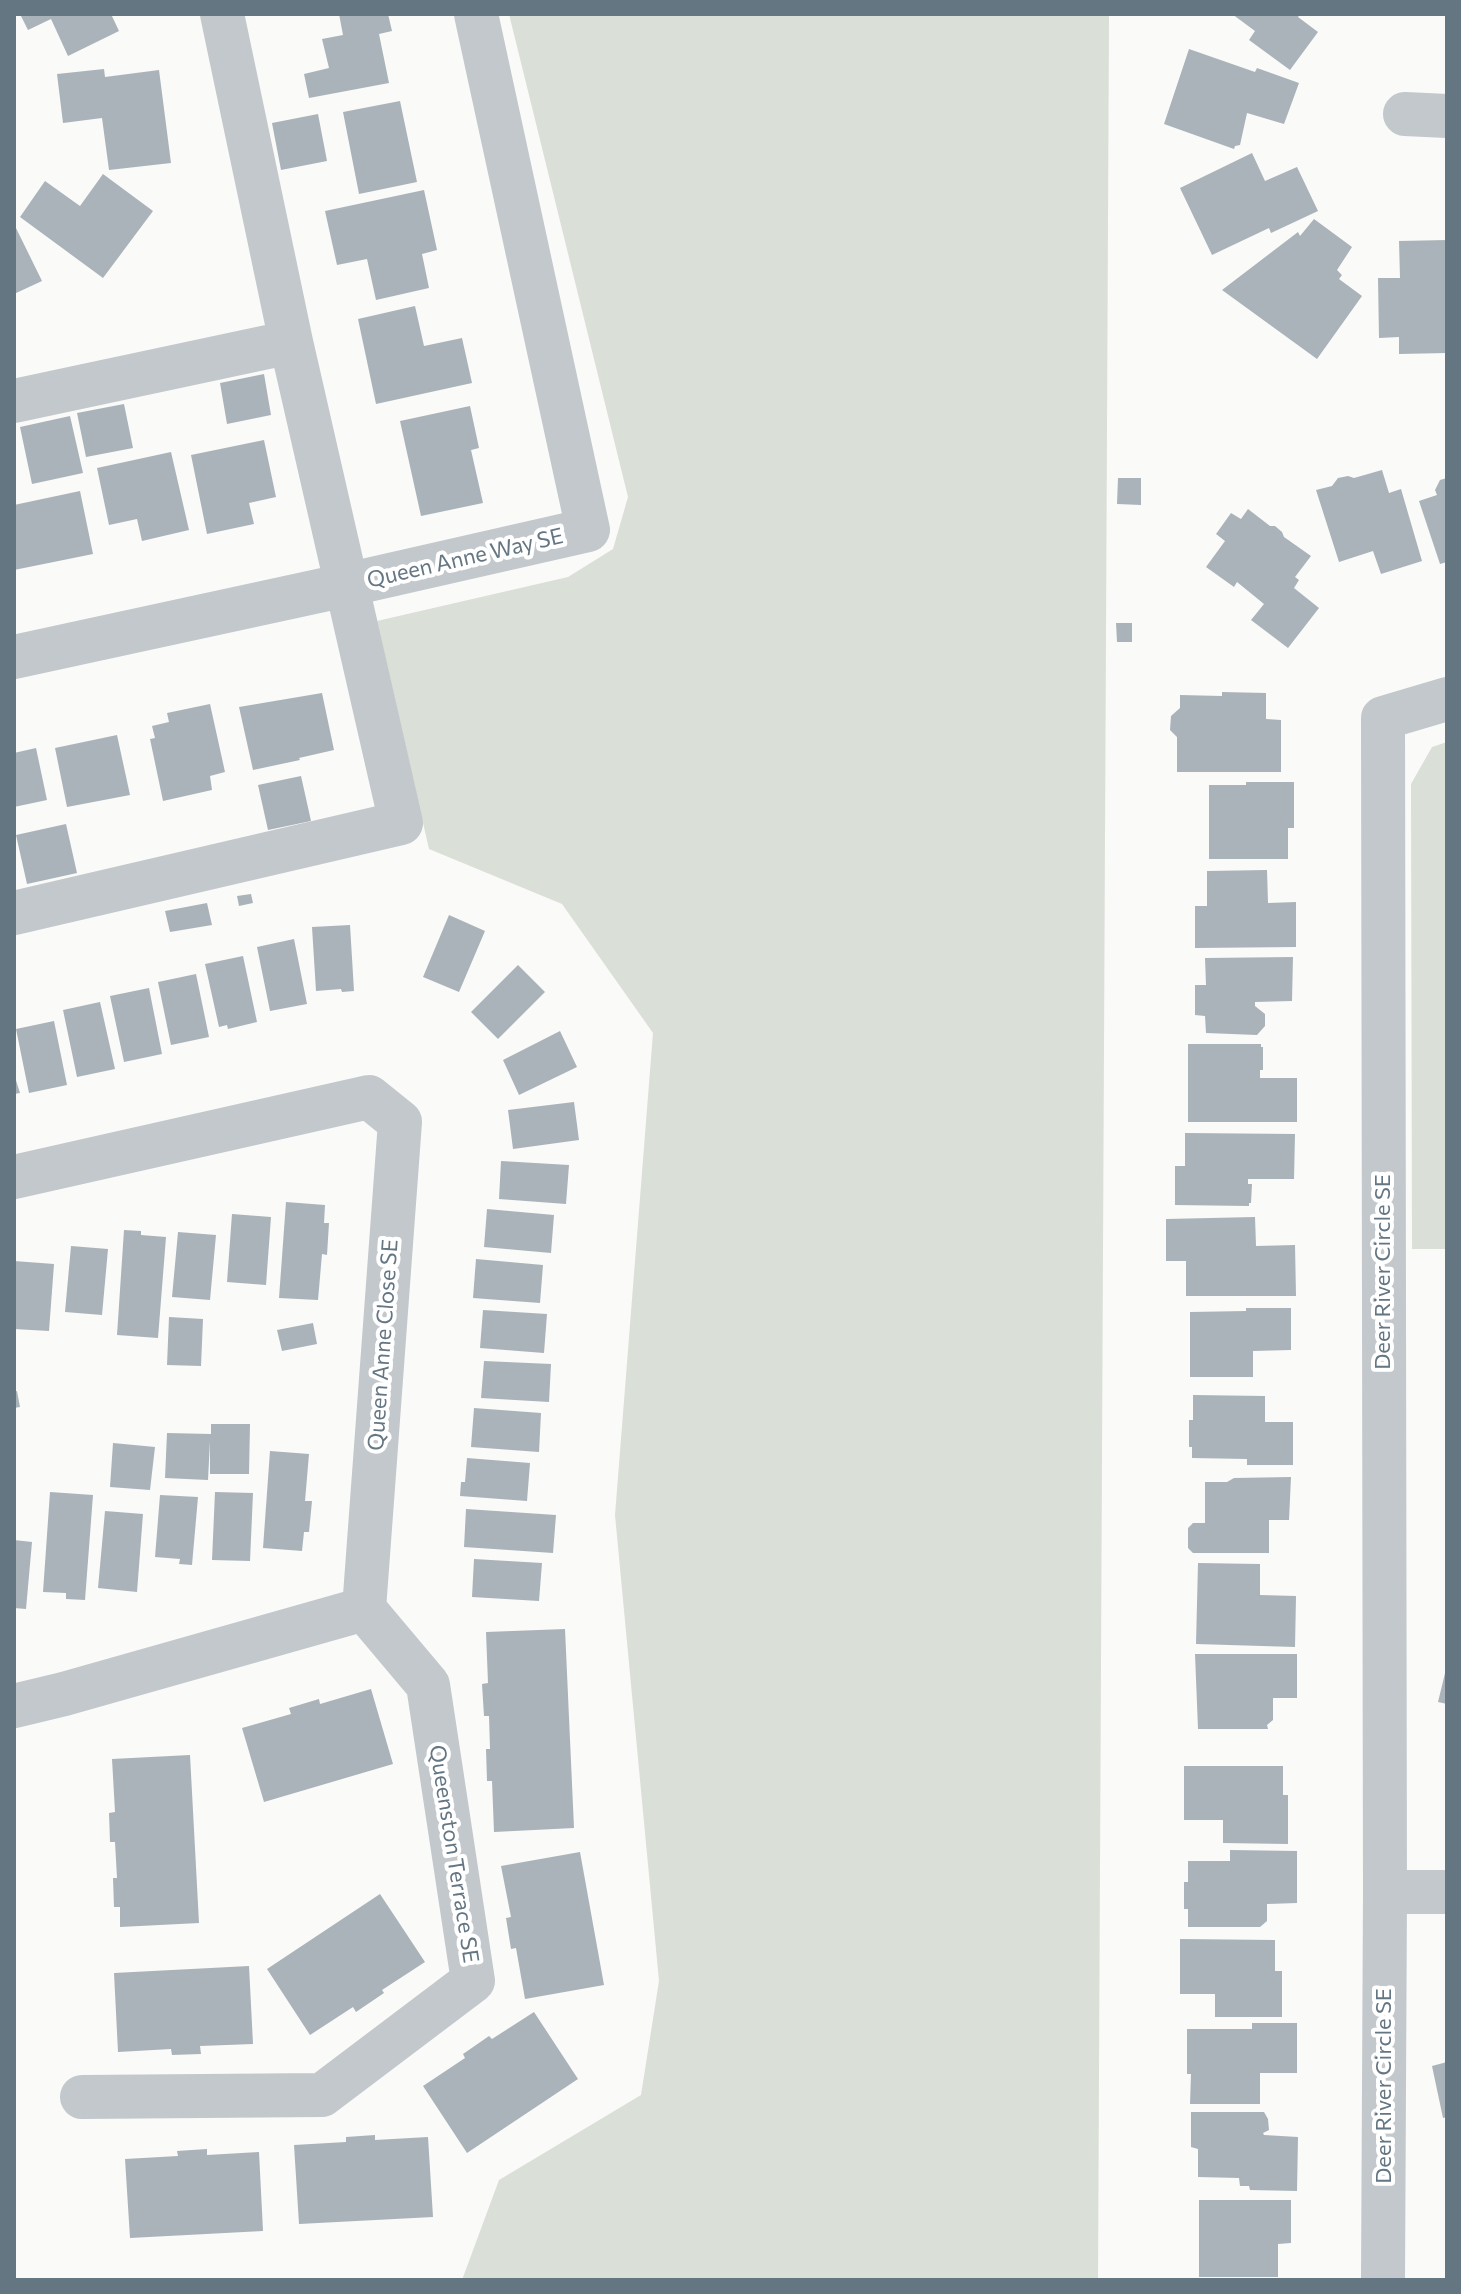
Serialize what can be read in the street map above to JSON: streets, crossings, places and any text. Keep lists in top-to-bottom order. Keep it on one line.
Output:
{"streets":{"street":["Queen Anne Way SE","Deer River Circle SE","Queen Anne Close SE","Queenston Terrace SE"]},"crossings":[["Queen Anne Close SE","Queenston Terrace SE"]]}
